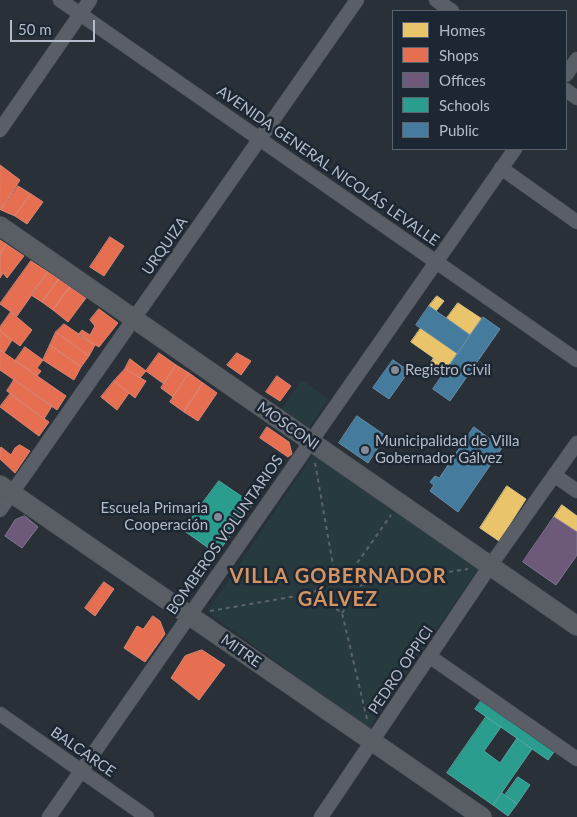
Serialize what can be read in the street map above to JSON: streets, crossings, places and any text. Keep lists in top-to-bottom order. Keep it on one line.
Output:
{"streets":{"street":["AVENIDA GENERAL NICOLÁS LEVALLE","URQUIZA","MOSCONI","BOMBEROS VOLUNTARIOS","MITRE","PEDRO OPPICI","BALCARCE"]},"crossings":[["AVENIDA GENERAL NICOLÁS LEVALLE","URQUIZA"],["AVENIDA GENERAL NICOLÁS LEVALLE","BOMBEROS VOLUNTARIOS"],["URQUIZA","MOSCONI"],["URQUIZA","MITRE"],["MOSCONI","BOMBEROS VOLUNTARIOS"],["MOSCONI","PEDRO OPPICI"],["BOMBEROS VOLUNTARIOS","MITRE"],["BOMBEROS VOLUNTARIOS","BALCARCE"],["MITRE","PEDRO OPPICI"]],"districts":["VILLA GOBERNADOR GÁLVEZ"],"places":["Registro Civil","Municipalidad de Villa Gobernador Gálvez","Escuela Primaria Cooperación"],"legend":["Homes","Shops","Offices","Schools","Public"],"scale_bar":"50 m"}
